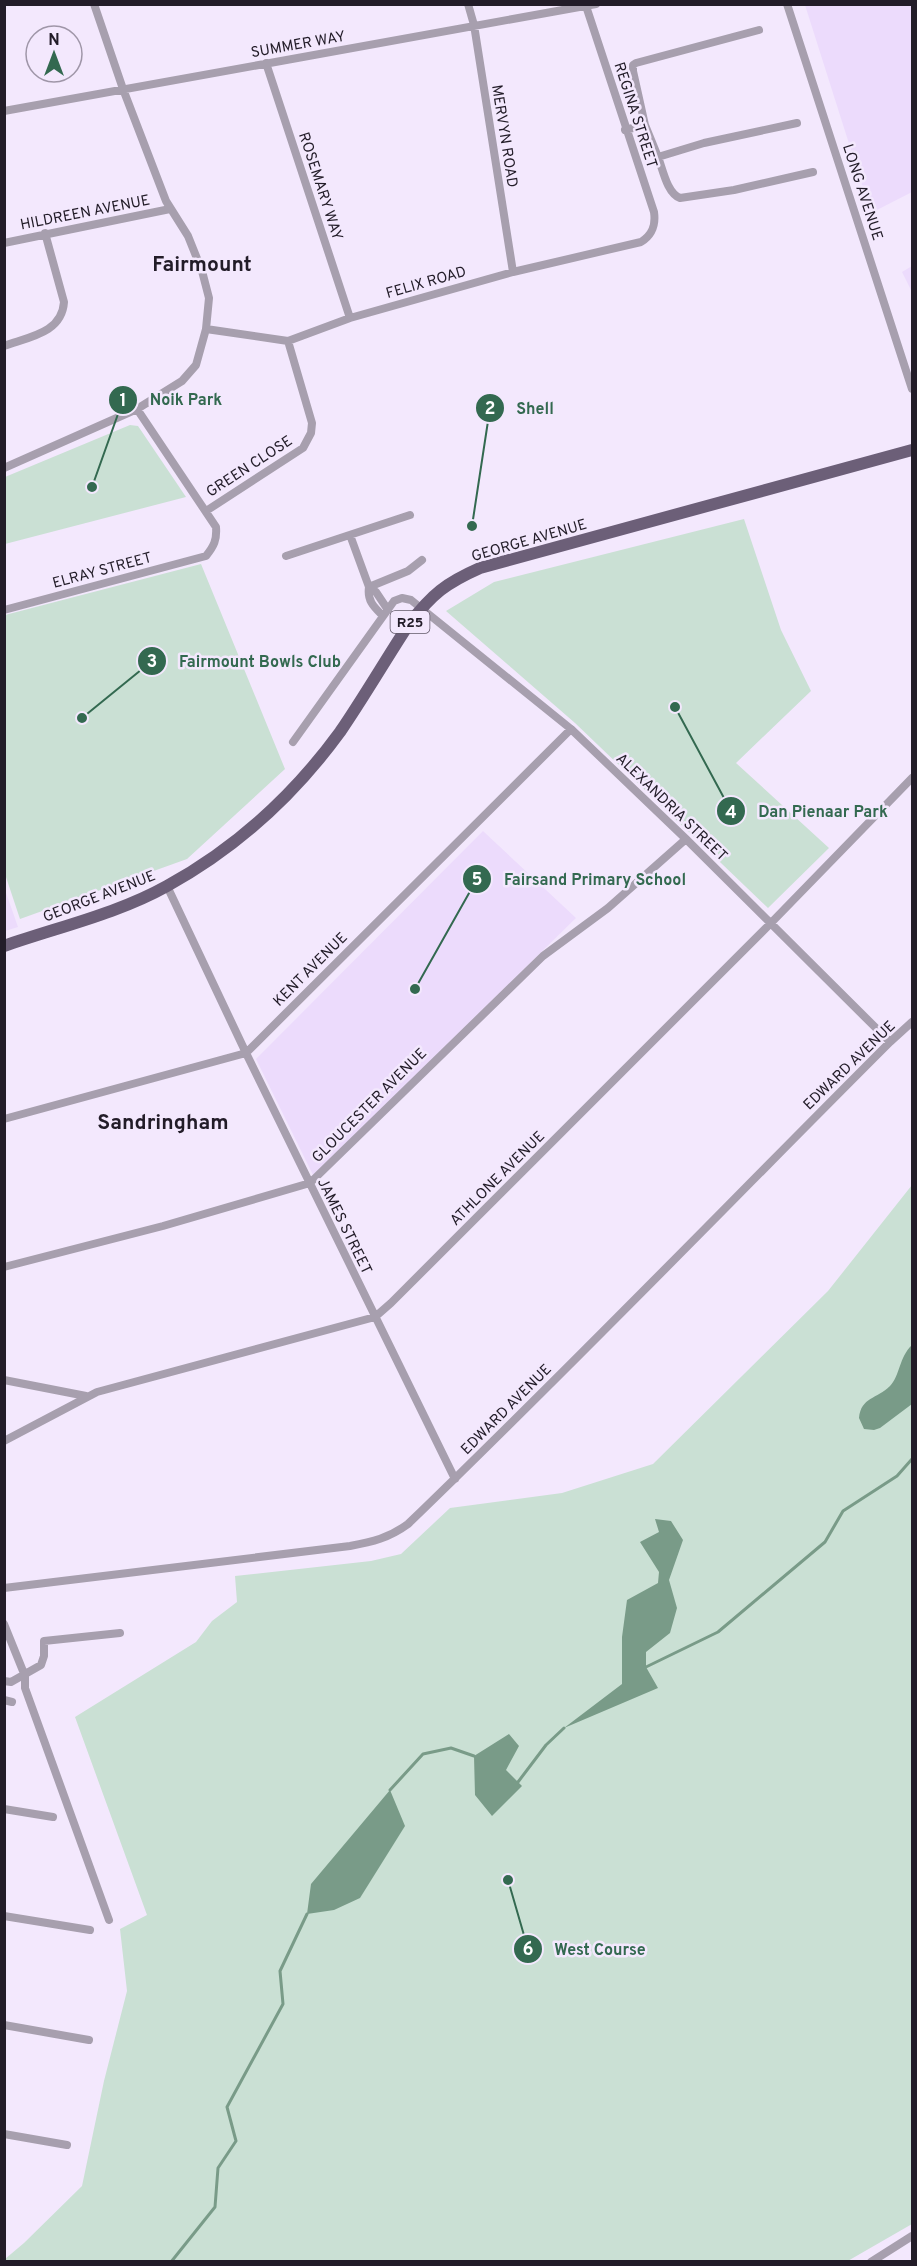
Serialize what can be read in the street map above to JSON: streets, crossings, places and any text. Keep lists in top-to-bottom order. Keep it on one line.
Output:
{"streets":{"main road":["GEORGE AVENUE","R25"],"street":["SUMMER WAY","REGINA STREET","MERVYN ROAD","ROSEMARY WAY","LONG AVENUE","HILDREEN AVENUE","FELIX ROAD","GREEN CLOSE","ELRAY STREET","ALEXANDRIA STREET","KENT AVENUE","EDWARD AVENUE","GLOUCESTER AVENUE","ATHLONE AVENUE","JAMES STREET"]},"crossings":[["SUMMER WAY","REGINA STREET"],["SUMMER WAY","MERVYN ROAD"],["SUMMER WAY","ROSEMARY WAY"],["REGINA STREET","FELIX ROAD"],["MERVYN ROAD","FELIX ROAD"],["ROSEMARY WAY","FELIX ROAD"],["FELIX ROAD","GREEN CLOSE"],["GREEN CLOSE","ELRAY STREET"],["GEORGE AVENUE","ALEXANDRIA STREET"],["GEORGE AVENUE","JAMES STREET"],["ALEXANDRIA STREET","KENT AVENUE"],["ALEXANDRIA STREET","EDWARD AVENUE"],["ALEXANDRIA STREET","GLOUCESTER AVENUE"],["ALEXANDRIA STREET","ATHLONE AVENUE"],["KENT AVENUE","JAMES STREET"],["EDWARD AVENUE","JAMES STREET"],["GLOUCESTER AVENUE","JAMES STREET"],["ATHLONE AVENUE","JAMES STREET"]],"districts":["Fairmount","Sandringham"],"places":["Noik Park","Shell","Dan Pienaar Park","Fairmount Bowls Club","Fairsand Primary School","West Course"],"north":"top"}
